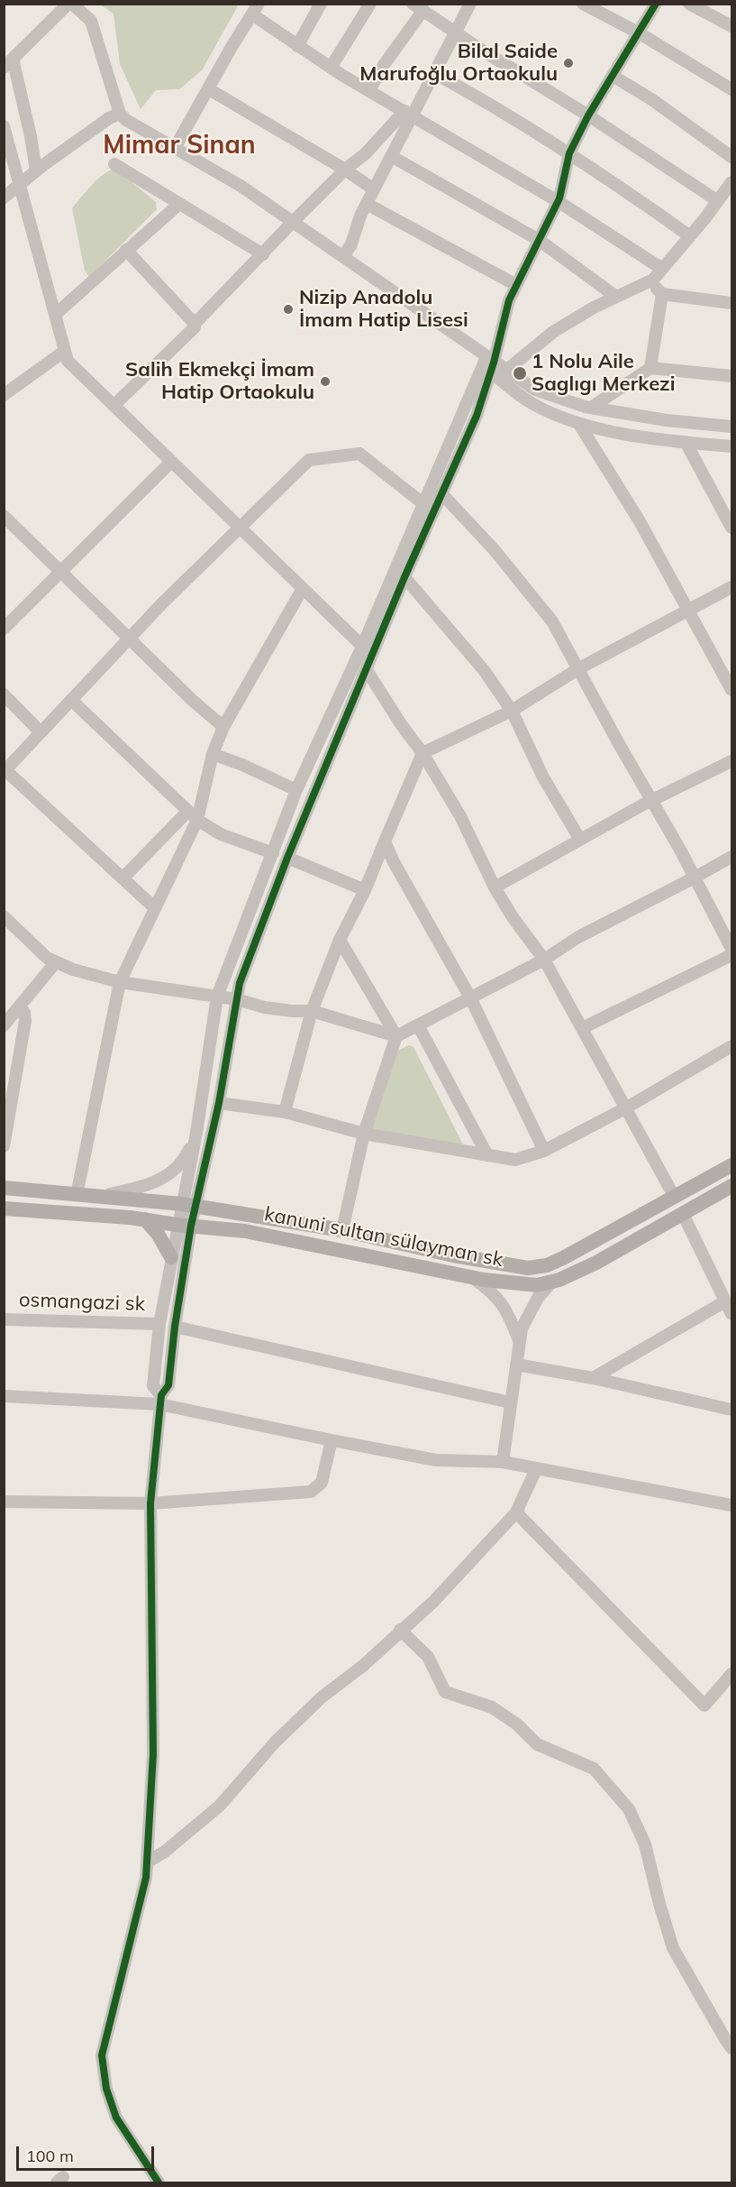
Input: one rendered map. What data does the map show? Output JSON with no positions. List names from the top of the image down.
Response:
{
  "streets": {
    "main road": ["kanuni sultan sülayman sk"],
    "street": ["osmangazi sk"]
  },
  "districts": ["Mimar Sinan"],
  "places": [
    "Bilal Saide Marufoğlu Ortaokulu",
    "Nizip Anadolu İmam Hatip Lisesi",
    "1 Nolu Aile Saglıgı Merkezi",
    "Salih Ekmekçi İmam Hatip Ortaokulu"
  ],
  "scale_bar": "100 m"
}
